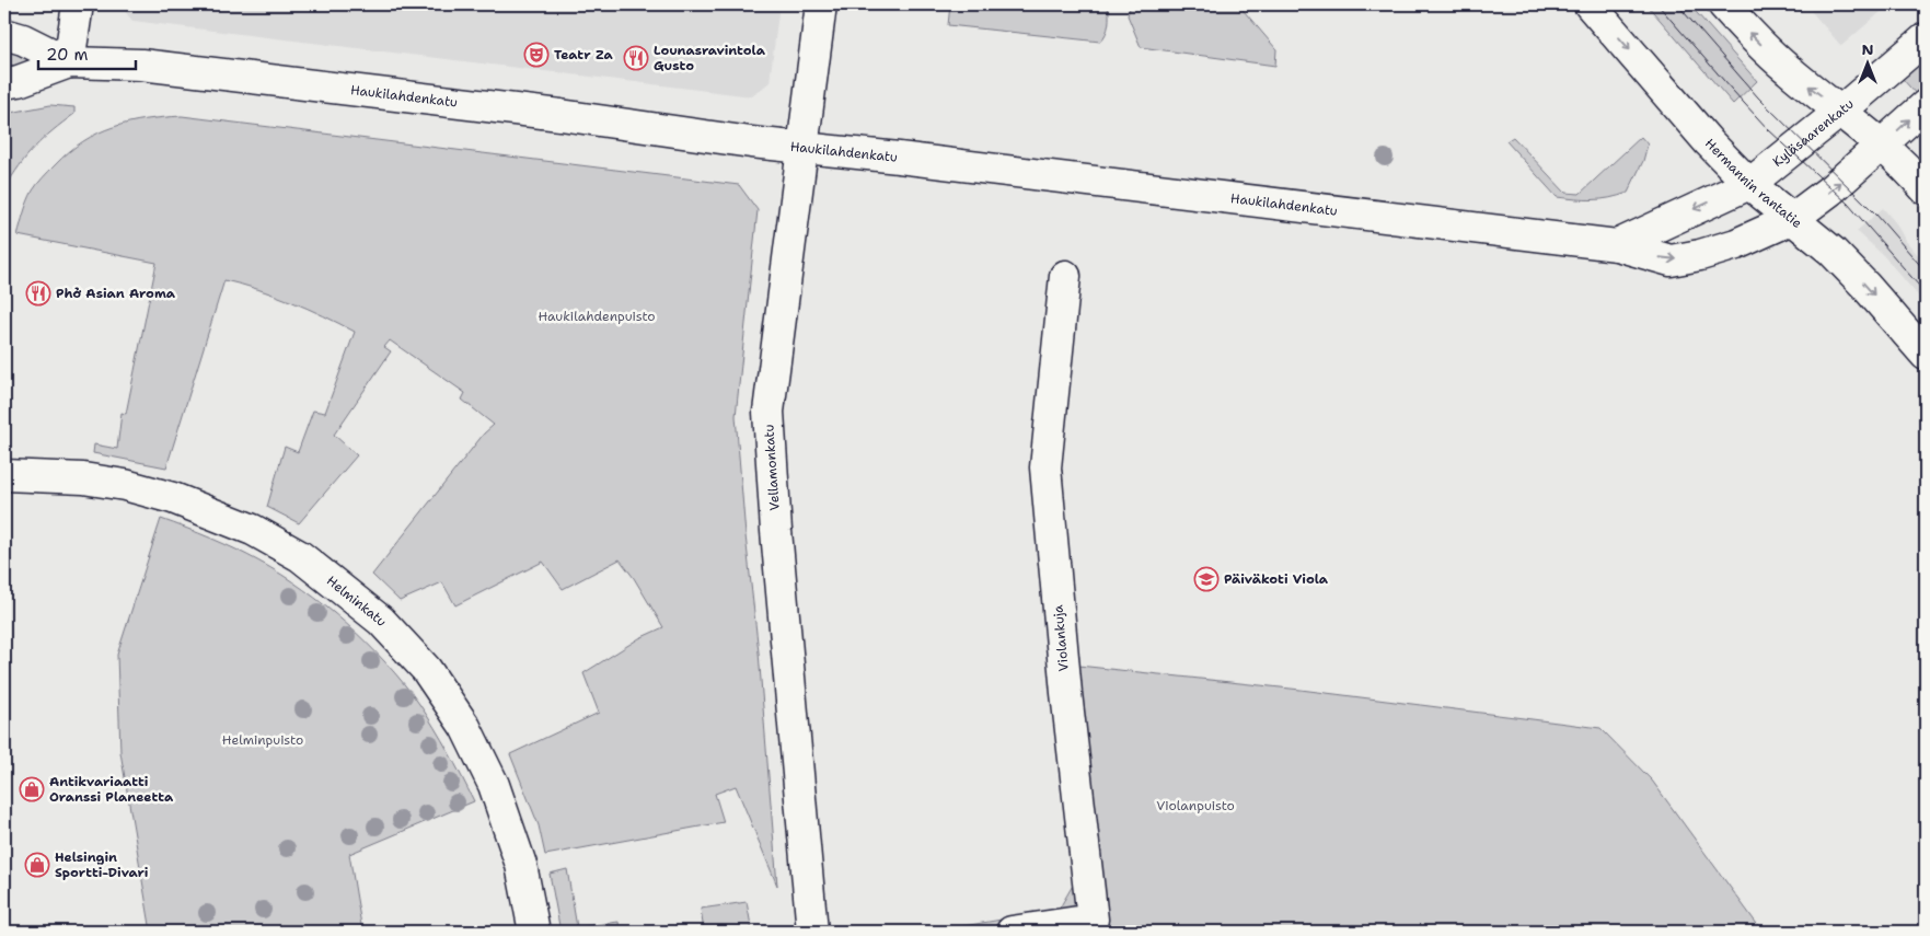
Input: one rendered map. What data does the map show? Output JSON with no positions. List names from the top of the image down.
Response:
{
  "streets": {
    "street": [
      "Haukilahdenkatu",
      "Kyläsaarenkatu",
      "Hermannin rantatie",
      "Vellamonkatu",
      "Helminkatu",
      "Violankuja"
    ]
  },
  "crossings": [
    ["Haukilahdenkatu", "Hermannin rantatie"],
    ["Haukilahdenkatu", "Vellamonkatu"],
    ["Kyläsaarenkatu", "Hermannin rantatie"]
  ],
  "parks": ["Haukilahdenpuisto", "Helminpuisto", "Violanpuisto"],
  "places": {
    "theatre": ["Teatr Za"],
    "restaurant": ["Lounasravintola Gusto", "Phở Asian Aroma"],
    "school or university": ["Päiväkoti Viola"],
    "shop": ["Antikvariaatti Oranssi Planeetta", "Helsingin Sportti-Divari"]
  },
  "scale_bar": "20 m",
  "north": "top"
}
